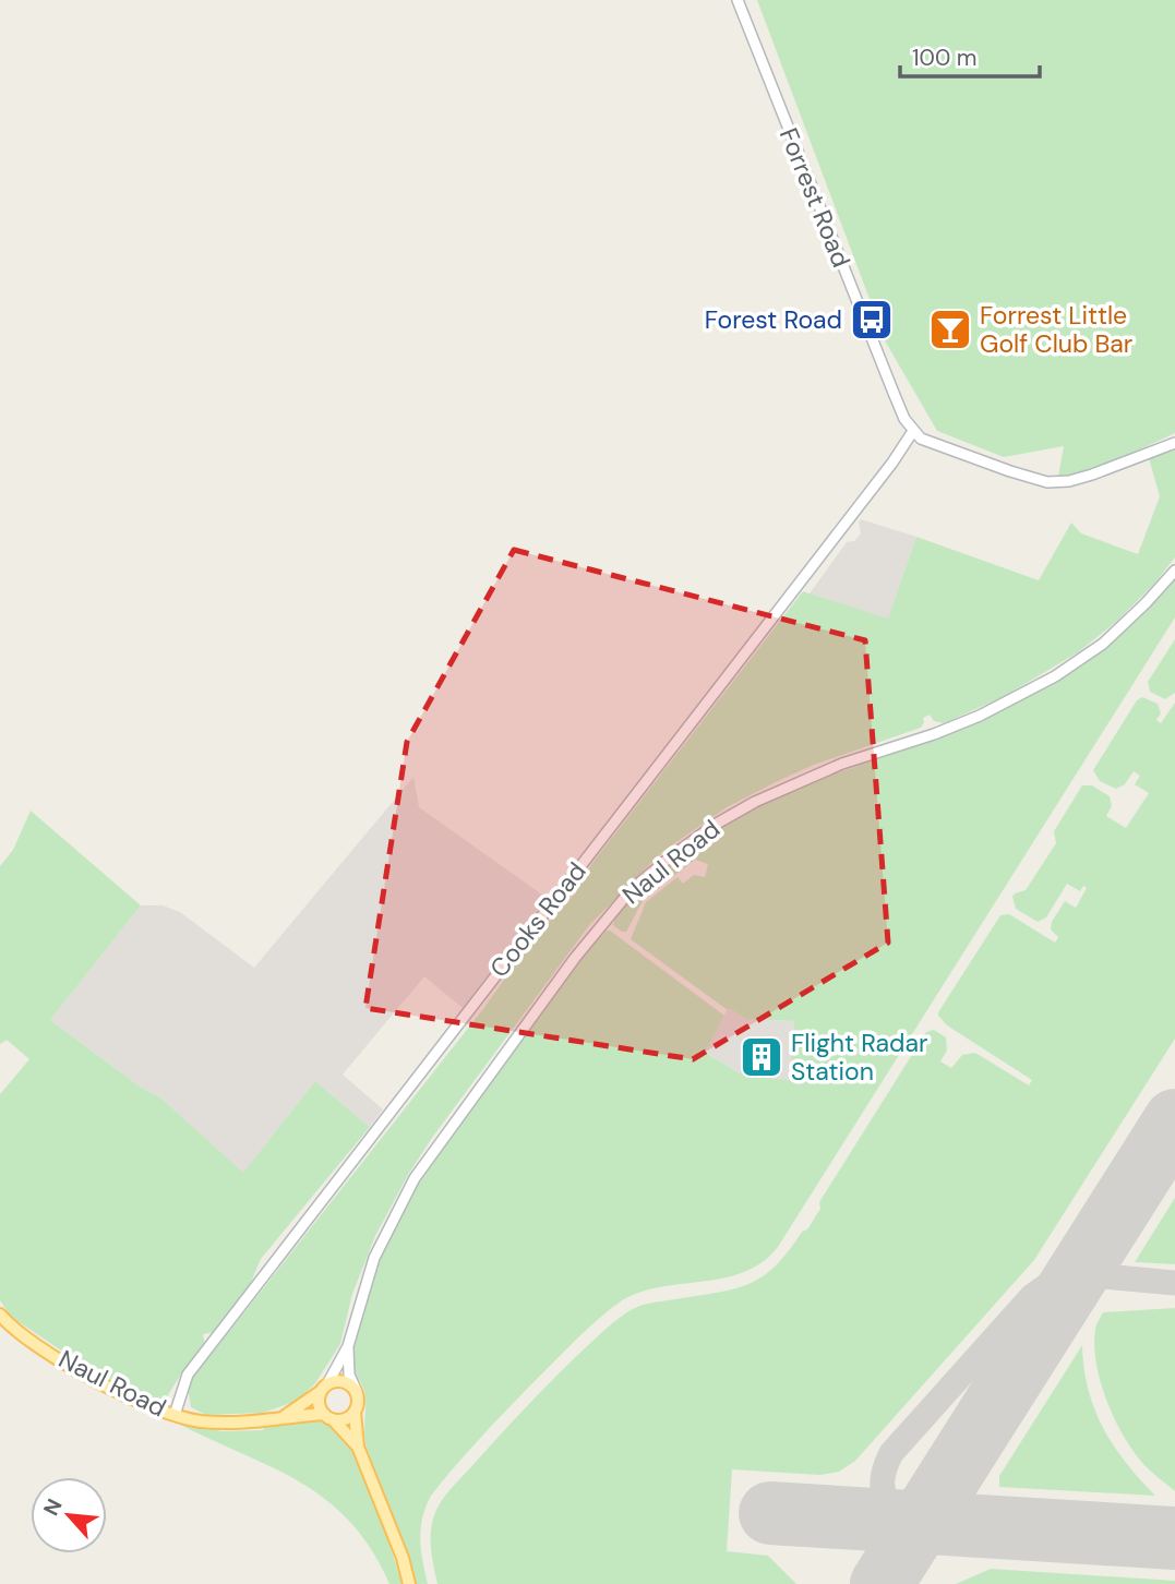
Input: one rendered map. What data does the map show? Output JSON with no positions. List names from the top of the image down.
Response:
{
  "streets": {
    "main road": ["Naul Road"],
    "street": ["Forrest Road", "Cooks Road"]
  },
  "crossings": [
    ["Forrest Road", "Cooks Road"],
    ["Naul Road", "Cooks Road"]
  ],
  "places": {
    "bus stop": ["Forest Road"],
    "bar": ["Forrest Little Golf Club Bar"],
    "building": ["Flight Radar Station"]
  },
  "scale_bar": "100 m",
  "north": "top left"
}
